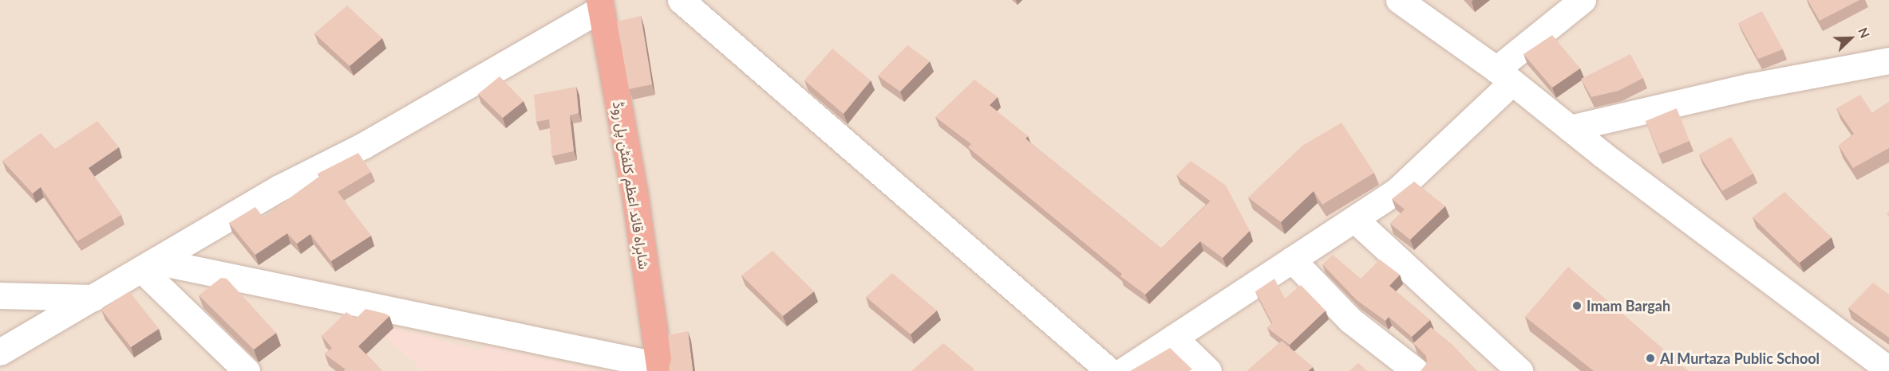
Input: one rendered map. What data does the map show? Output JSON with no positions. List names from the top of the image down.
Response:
{
  "streets": {
    "highway": ["شاہراہ قائد اعظم کلفٹن پل روڈ"]
  },
  "places": ["Imam Bargah", "Al Murtaza Public School"],
  "north": "top right"
}
